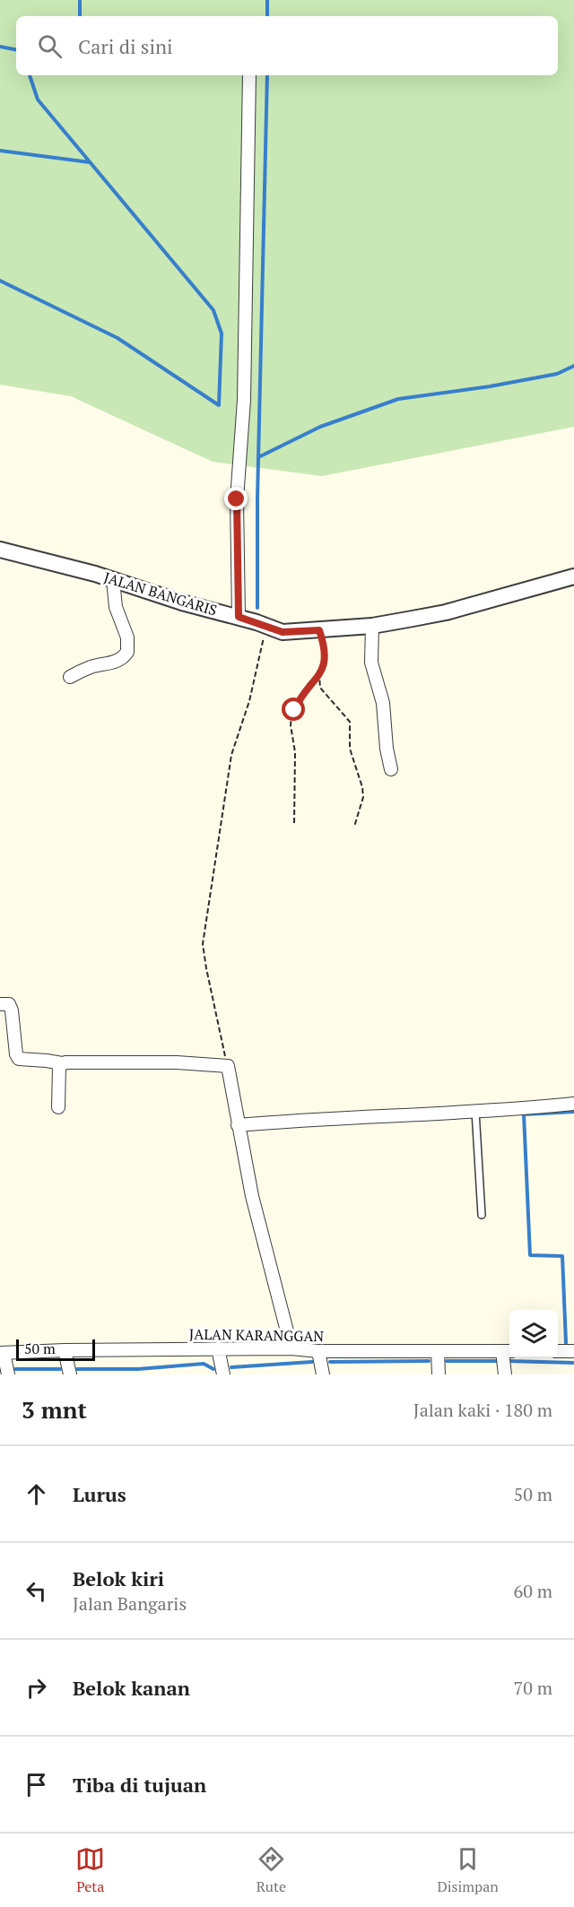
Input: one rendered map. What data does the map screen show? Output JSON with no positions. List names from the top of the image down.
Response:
{
  "streets": {
    "street": ["JALAN BANGARIS", "JALAN KARANGGAN"]
  },
  "scale_bar": "50 m",
  "page": {
    "search": "Cari di sini",
    "scale": "50 m",
    "heading": ["3 mnt", "Jalan kaki · 180 m"],
    "list": [
      ["Lurus", "50 m"],
      ["Belok kiri", "Jalan Bangaris", "60 m"],
      ["Belok kanan", "70 m"],
      "Tiba di tujuan"
    ],
    "nav": ["Peta", "Rute", "Disimpan"]
  }
}
